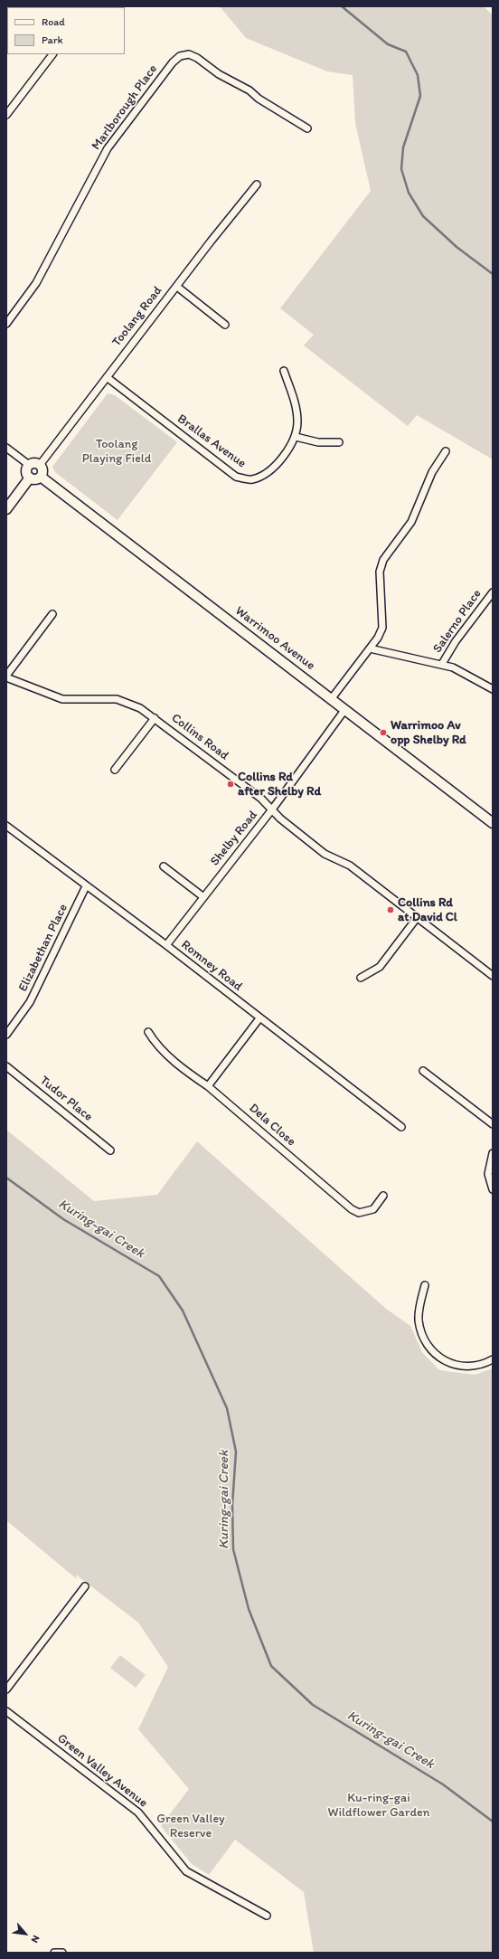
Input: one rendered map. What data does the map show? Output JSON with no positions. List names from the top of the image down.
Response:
{
  "streets": {
    "street": [
      "Marlborough Place",
      "Toolang Road",
      "Brallas Avenue",
      "Salerno Place",
      "Warrimoo Avenue",
      "Collins Road",
      "Shelby Road",
      "Elizabethan Place",
      "Romney Road",
      "Tudor Place",
      "Dela Close",
      "Green Valley Avenue"
    ]
  },
  "crossings": [
    ["Toolang Road", "Brallas Avenue"],
    ["Toolang Road", "Warrimoo Avenue"],
    ["Warrimoo Avenue", "Shelby Road"],
    ["Collins Road", "Shelby Road"],
    ["Shelby Road", "Romney Road"],
    ["Elizabethan Place", "Romney Road"]
  ],
  "water": ["Kuring-gai Creek"],
  "parks": ["Toolang Playing Field", "Ku-ring-gai Wildflower Garden", "Green Valley Reserve"],
  "places": ["Warrimoo Av opp Shelby Rd", "Collins Rd after Shelby Rd", "Collins Rd at David Cl"],
  "legend": ["Road", "Park"],
  "north": "bottom right"
}
